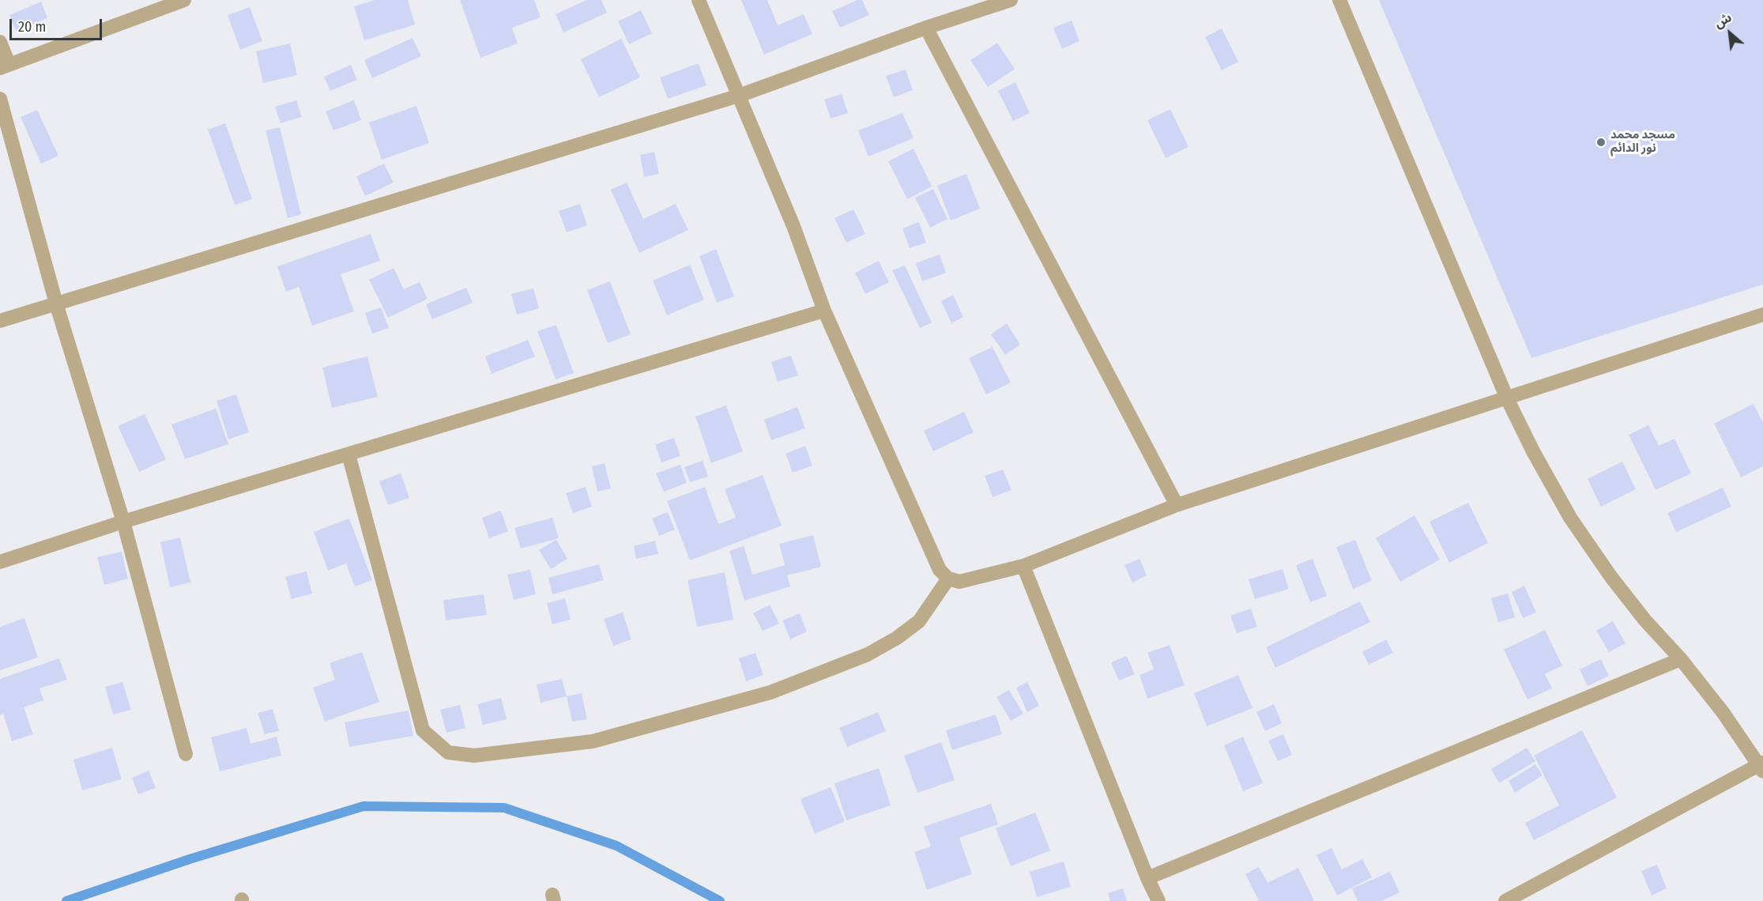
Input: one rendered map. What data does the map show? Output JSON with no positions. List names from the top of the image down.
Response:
{
  "places": ["مسجد محمد نور الدائم"],
  "scale_bar": "20 m",
  "north": "top left"
}
